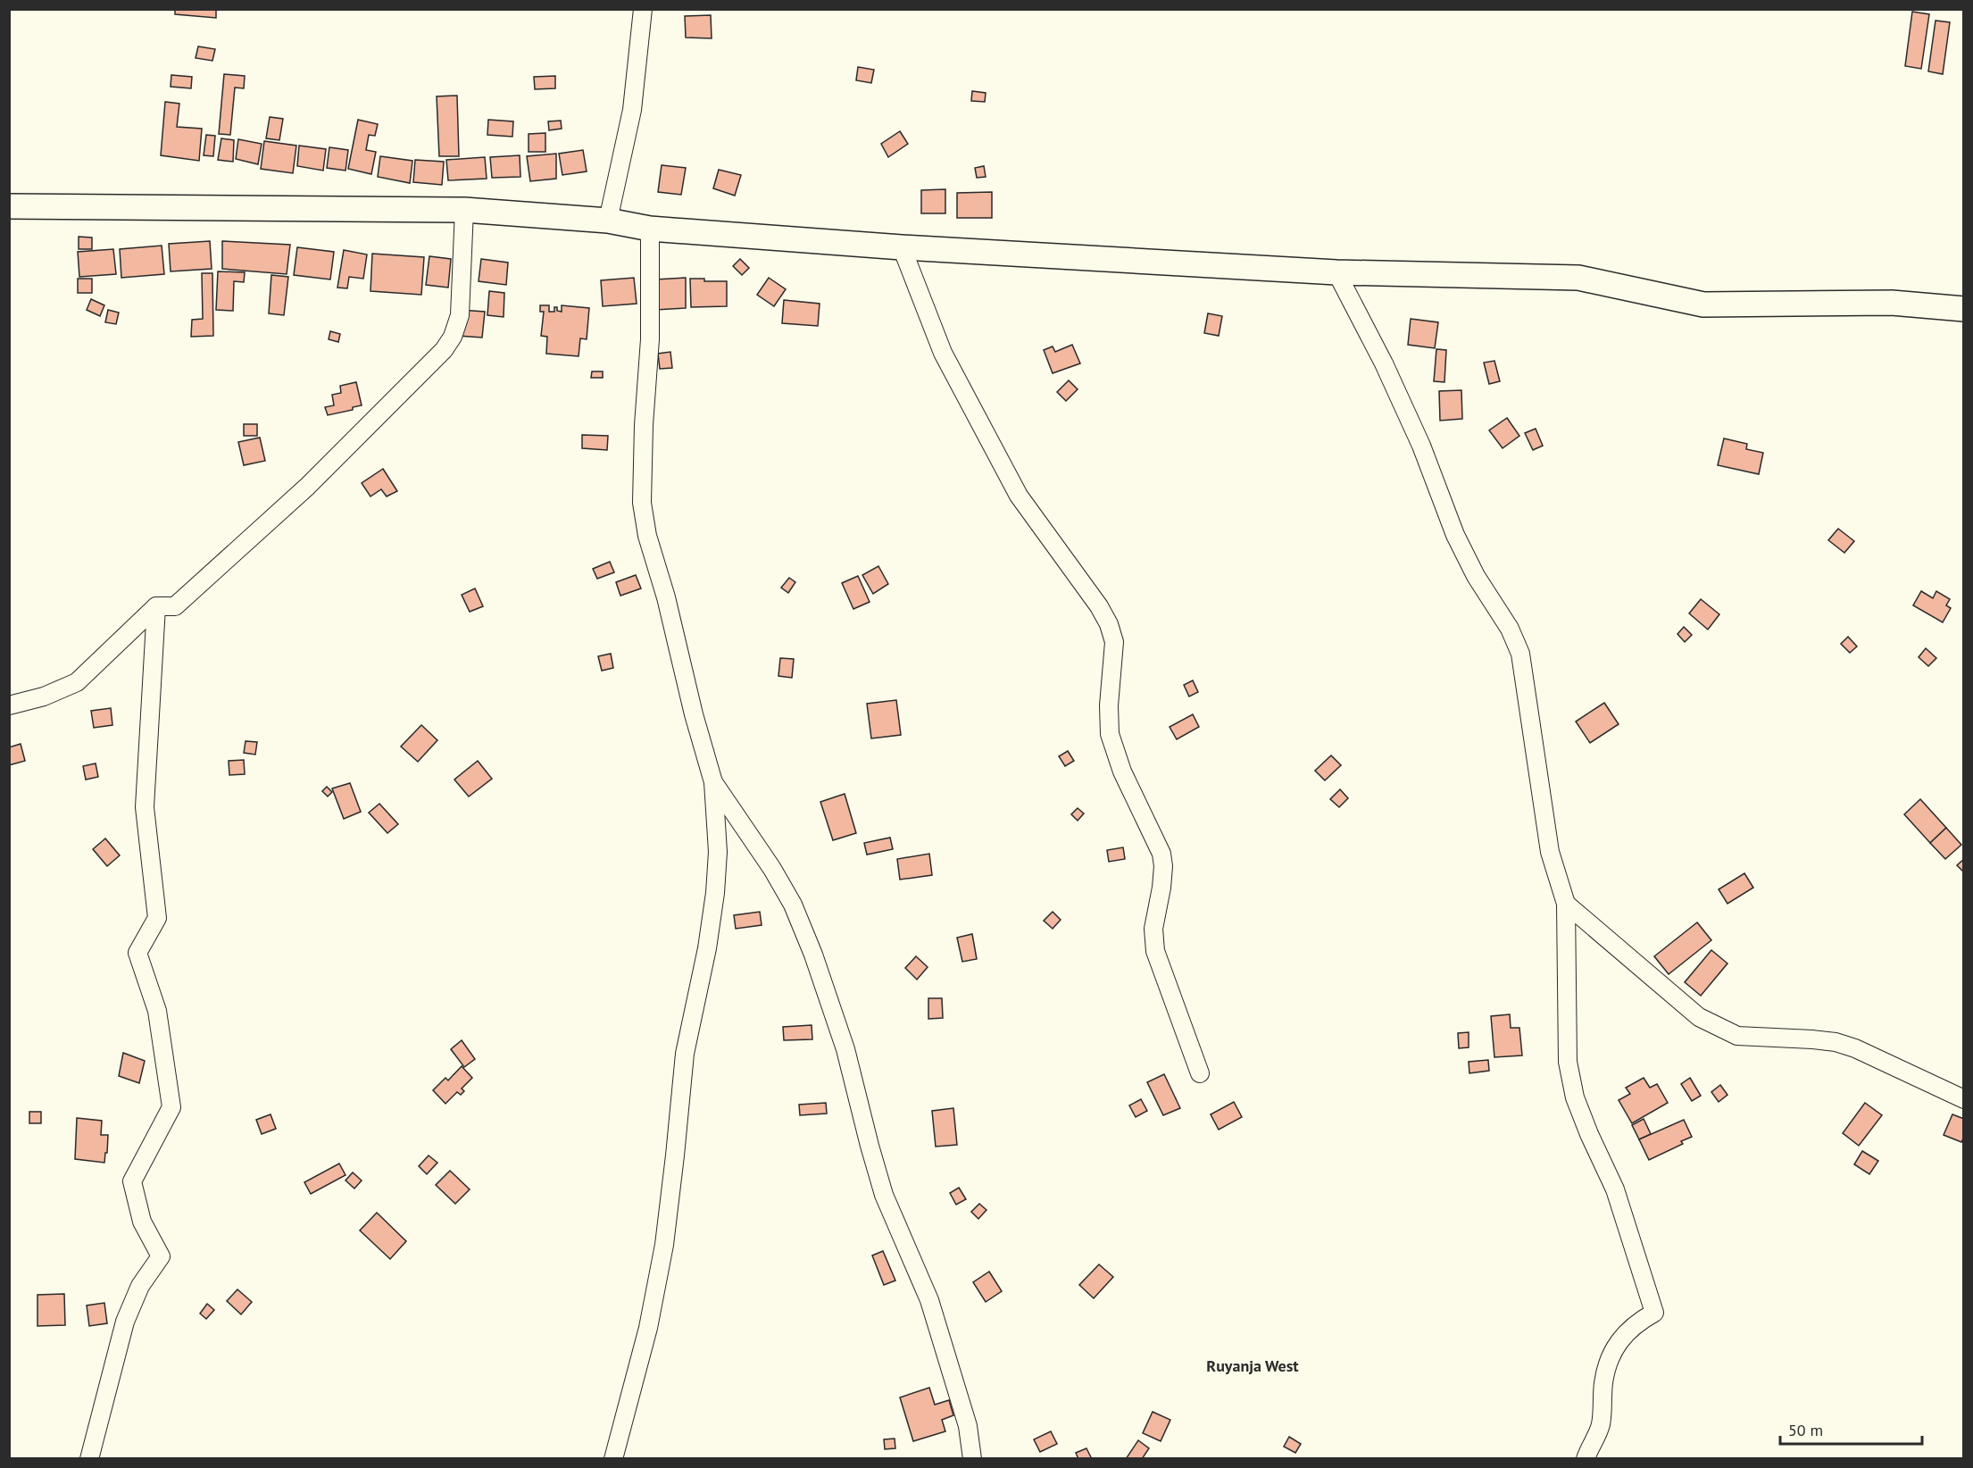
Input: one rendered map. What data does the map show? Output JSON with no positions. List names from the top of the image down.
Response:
{
  "districts": ["Ruyanja West"],
  "scale_bar": "50 m"
}
